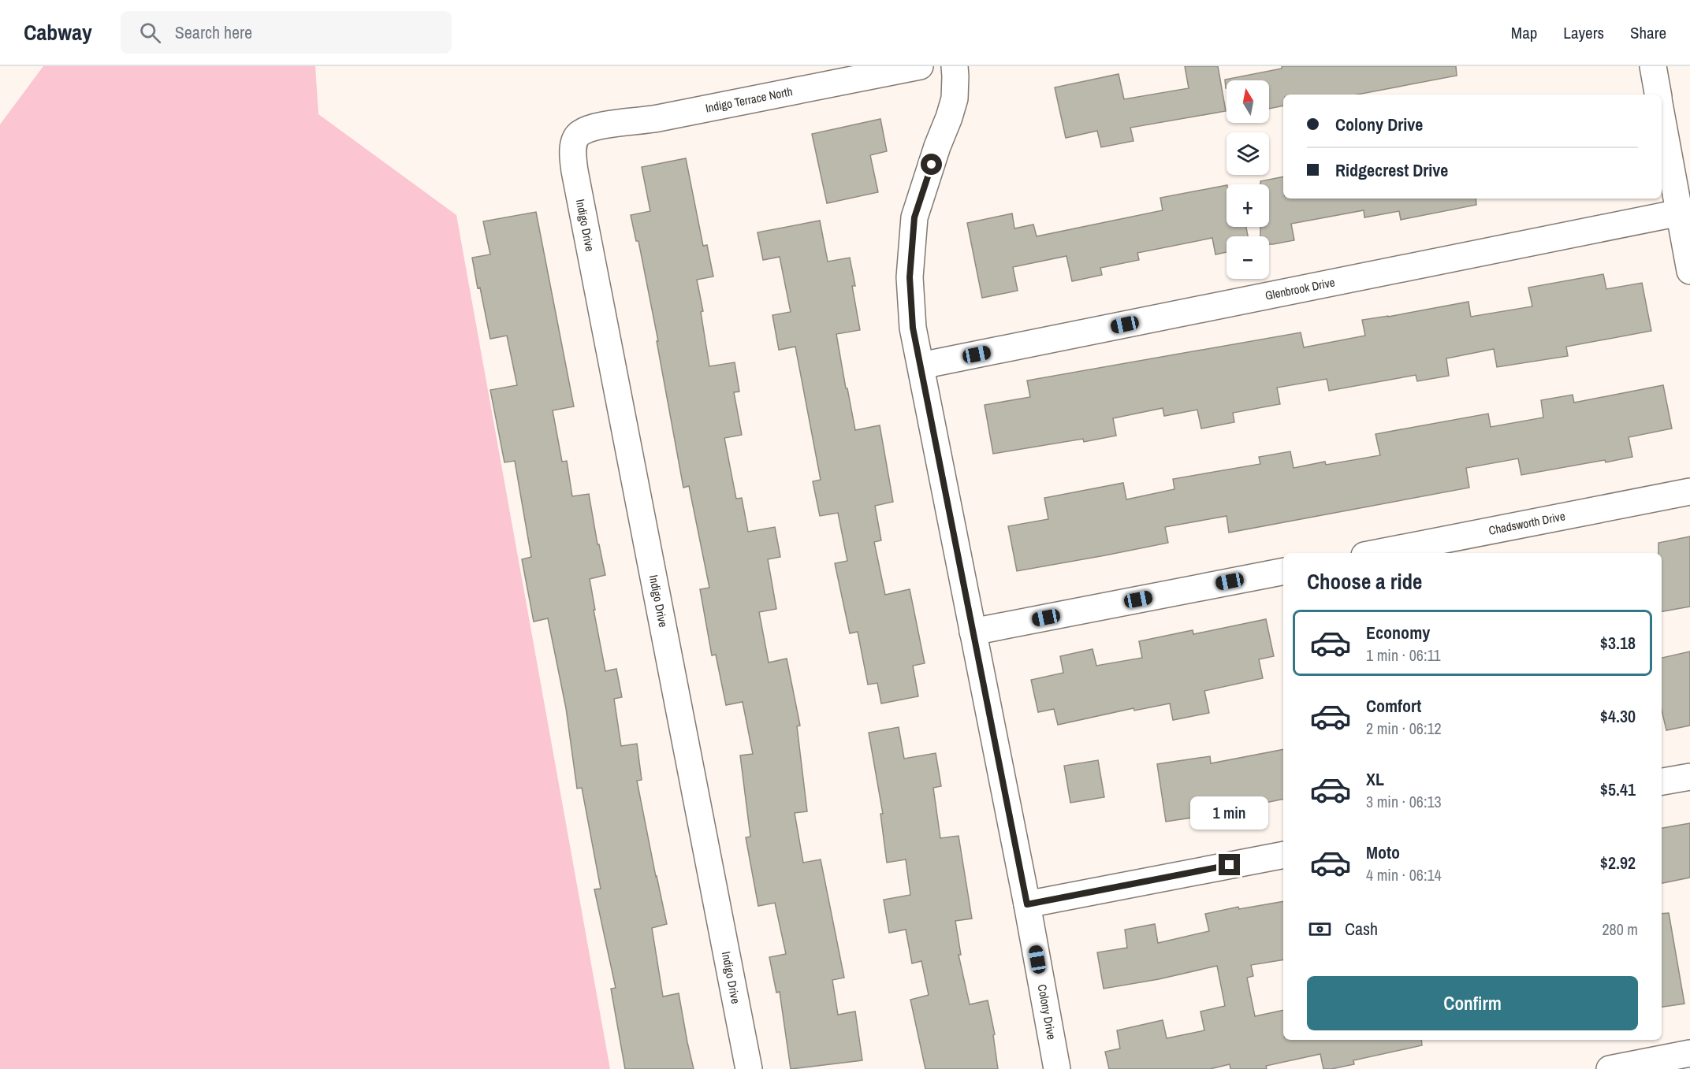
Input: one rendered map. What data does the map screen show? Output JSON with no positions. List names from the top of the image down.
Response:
{
  "streets": {
    "street": [
      "Indigo Terrace North",
      "Indigo Drive",
      "Glenbrook Drive",
      "Chadsworth Drive",
      "Colony Drive"
    ]
  },
  "crossings": [
    ["Indigo Terrace North", "Indigo Drive"],
    ["Glenbrook Drive", "Colony Drive"]
  ],
  "north": "top",
  "page": {
    "header": "Cabway",
    "search": "Search here",
    "nav": ["Map", "Layers", "Share"],
    "map_buttons": ["+", "−"],
    "banner": ["Colony Drive", "Ridgecrest Drive"],
    "heading": "Choose a ride",
    "list": [
      {
        "name": "Economy",
        "note": "1 min · 06:11",
        "value": "$3.18"
      },
      {
        "name": "Comfort",
        "note": "2 min · 06:12",
        "value": "$4.30"
      },
      {
        "name": "XL",
        "note": "3 min · 06:13",
        "value": "$5.41"
      },
      {
        "name": "Moto",
        "note": "4 min · 06:14",
        "value": "$2.92"
      }
    ],
    "bubble": "1 min",
    "pay": ["Cash", "280 m"],
    "buttons": "Confirm"
  }
}
